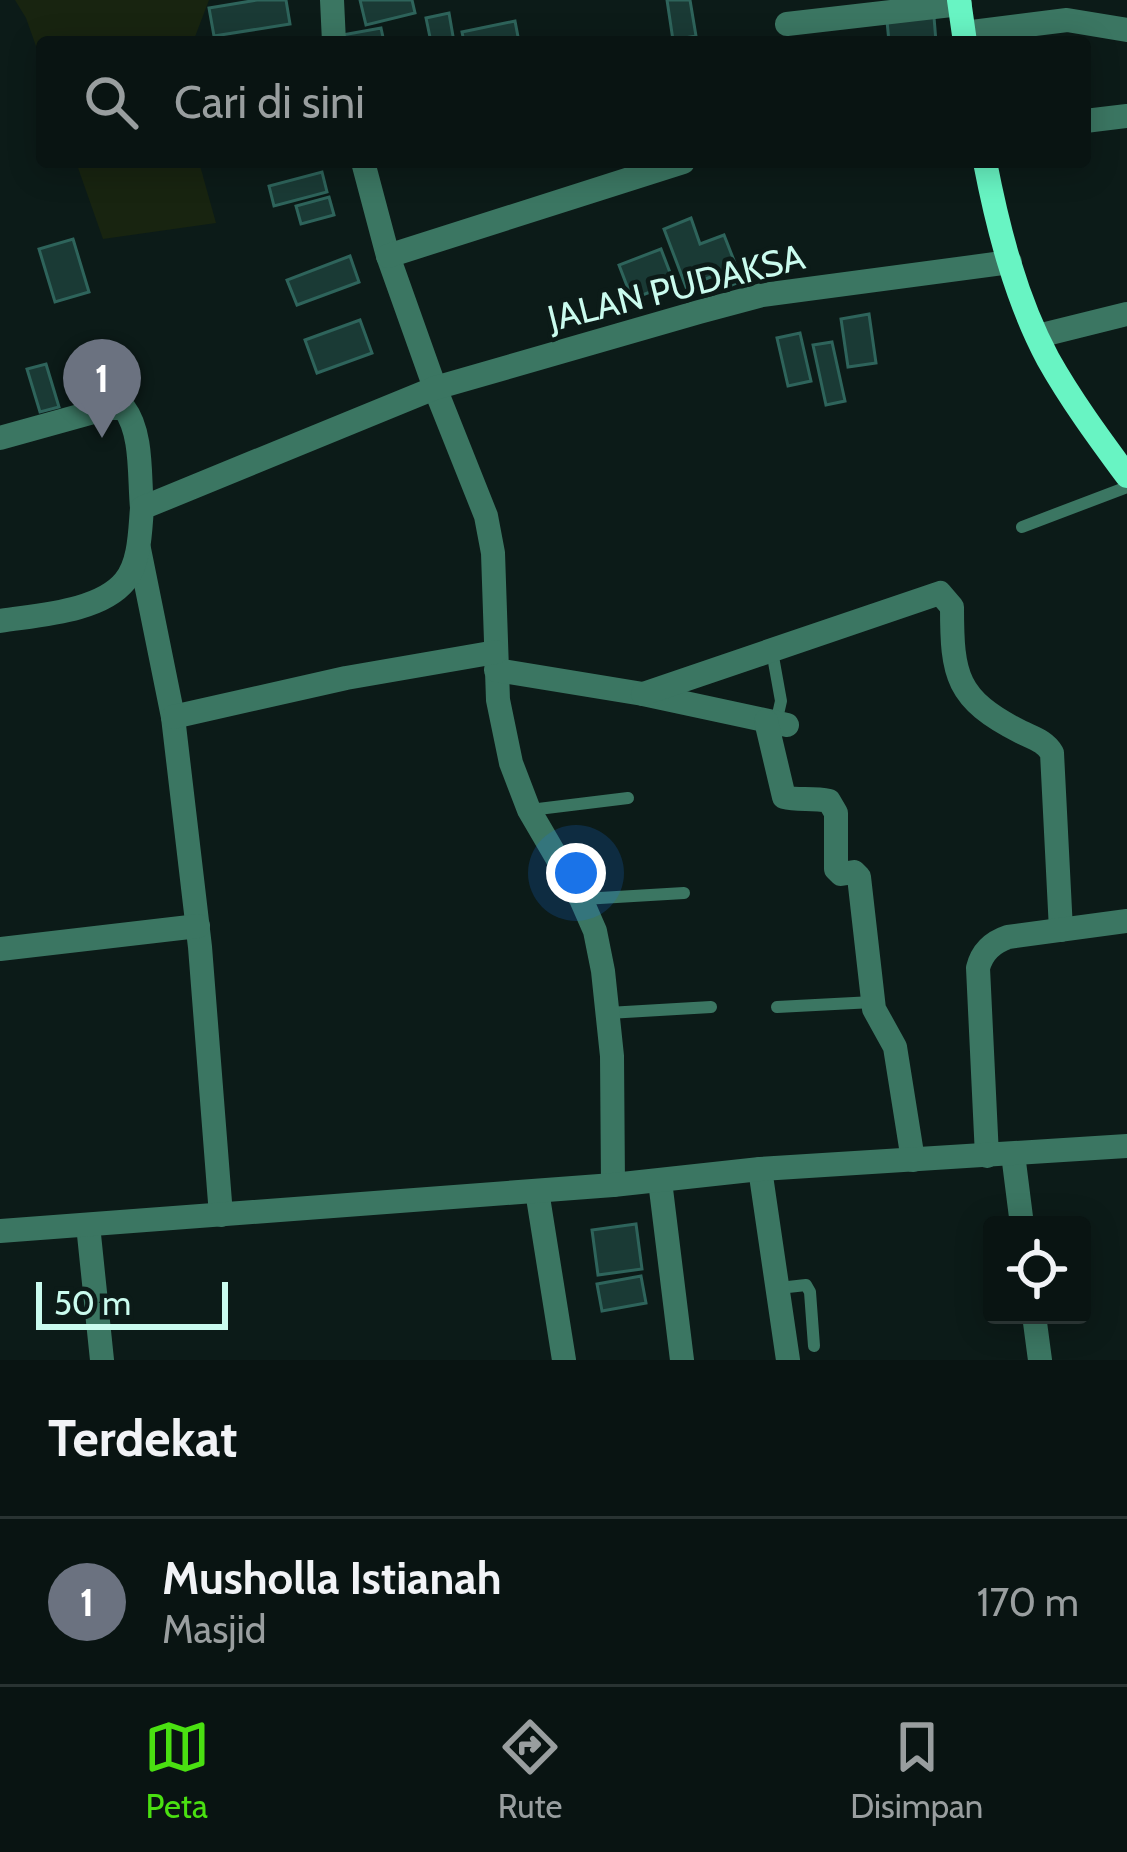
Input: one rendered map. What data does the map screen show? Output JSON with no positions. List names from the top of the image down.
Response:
{
  "streets": {
    "street": ["JALAN PUDAKSA"]
  },
  "scale_bar": "50 m",
  "page": {
    "search": "Cari di sini",
    "pins": "1",
    "scale": "50 m",
    "heading": "Terdekat",
    "list": [
      {
        "mark": "1",
        "name": "Musholla Istianah",
        "note": "Masjid",
        "value": "170 m"
      }
    ],
    "nav": ["Peta", "Rute", "Disimpan"]
  }
}
